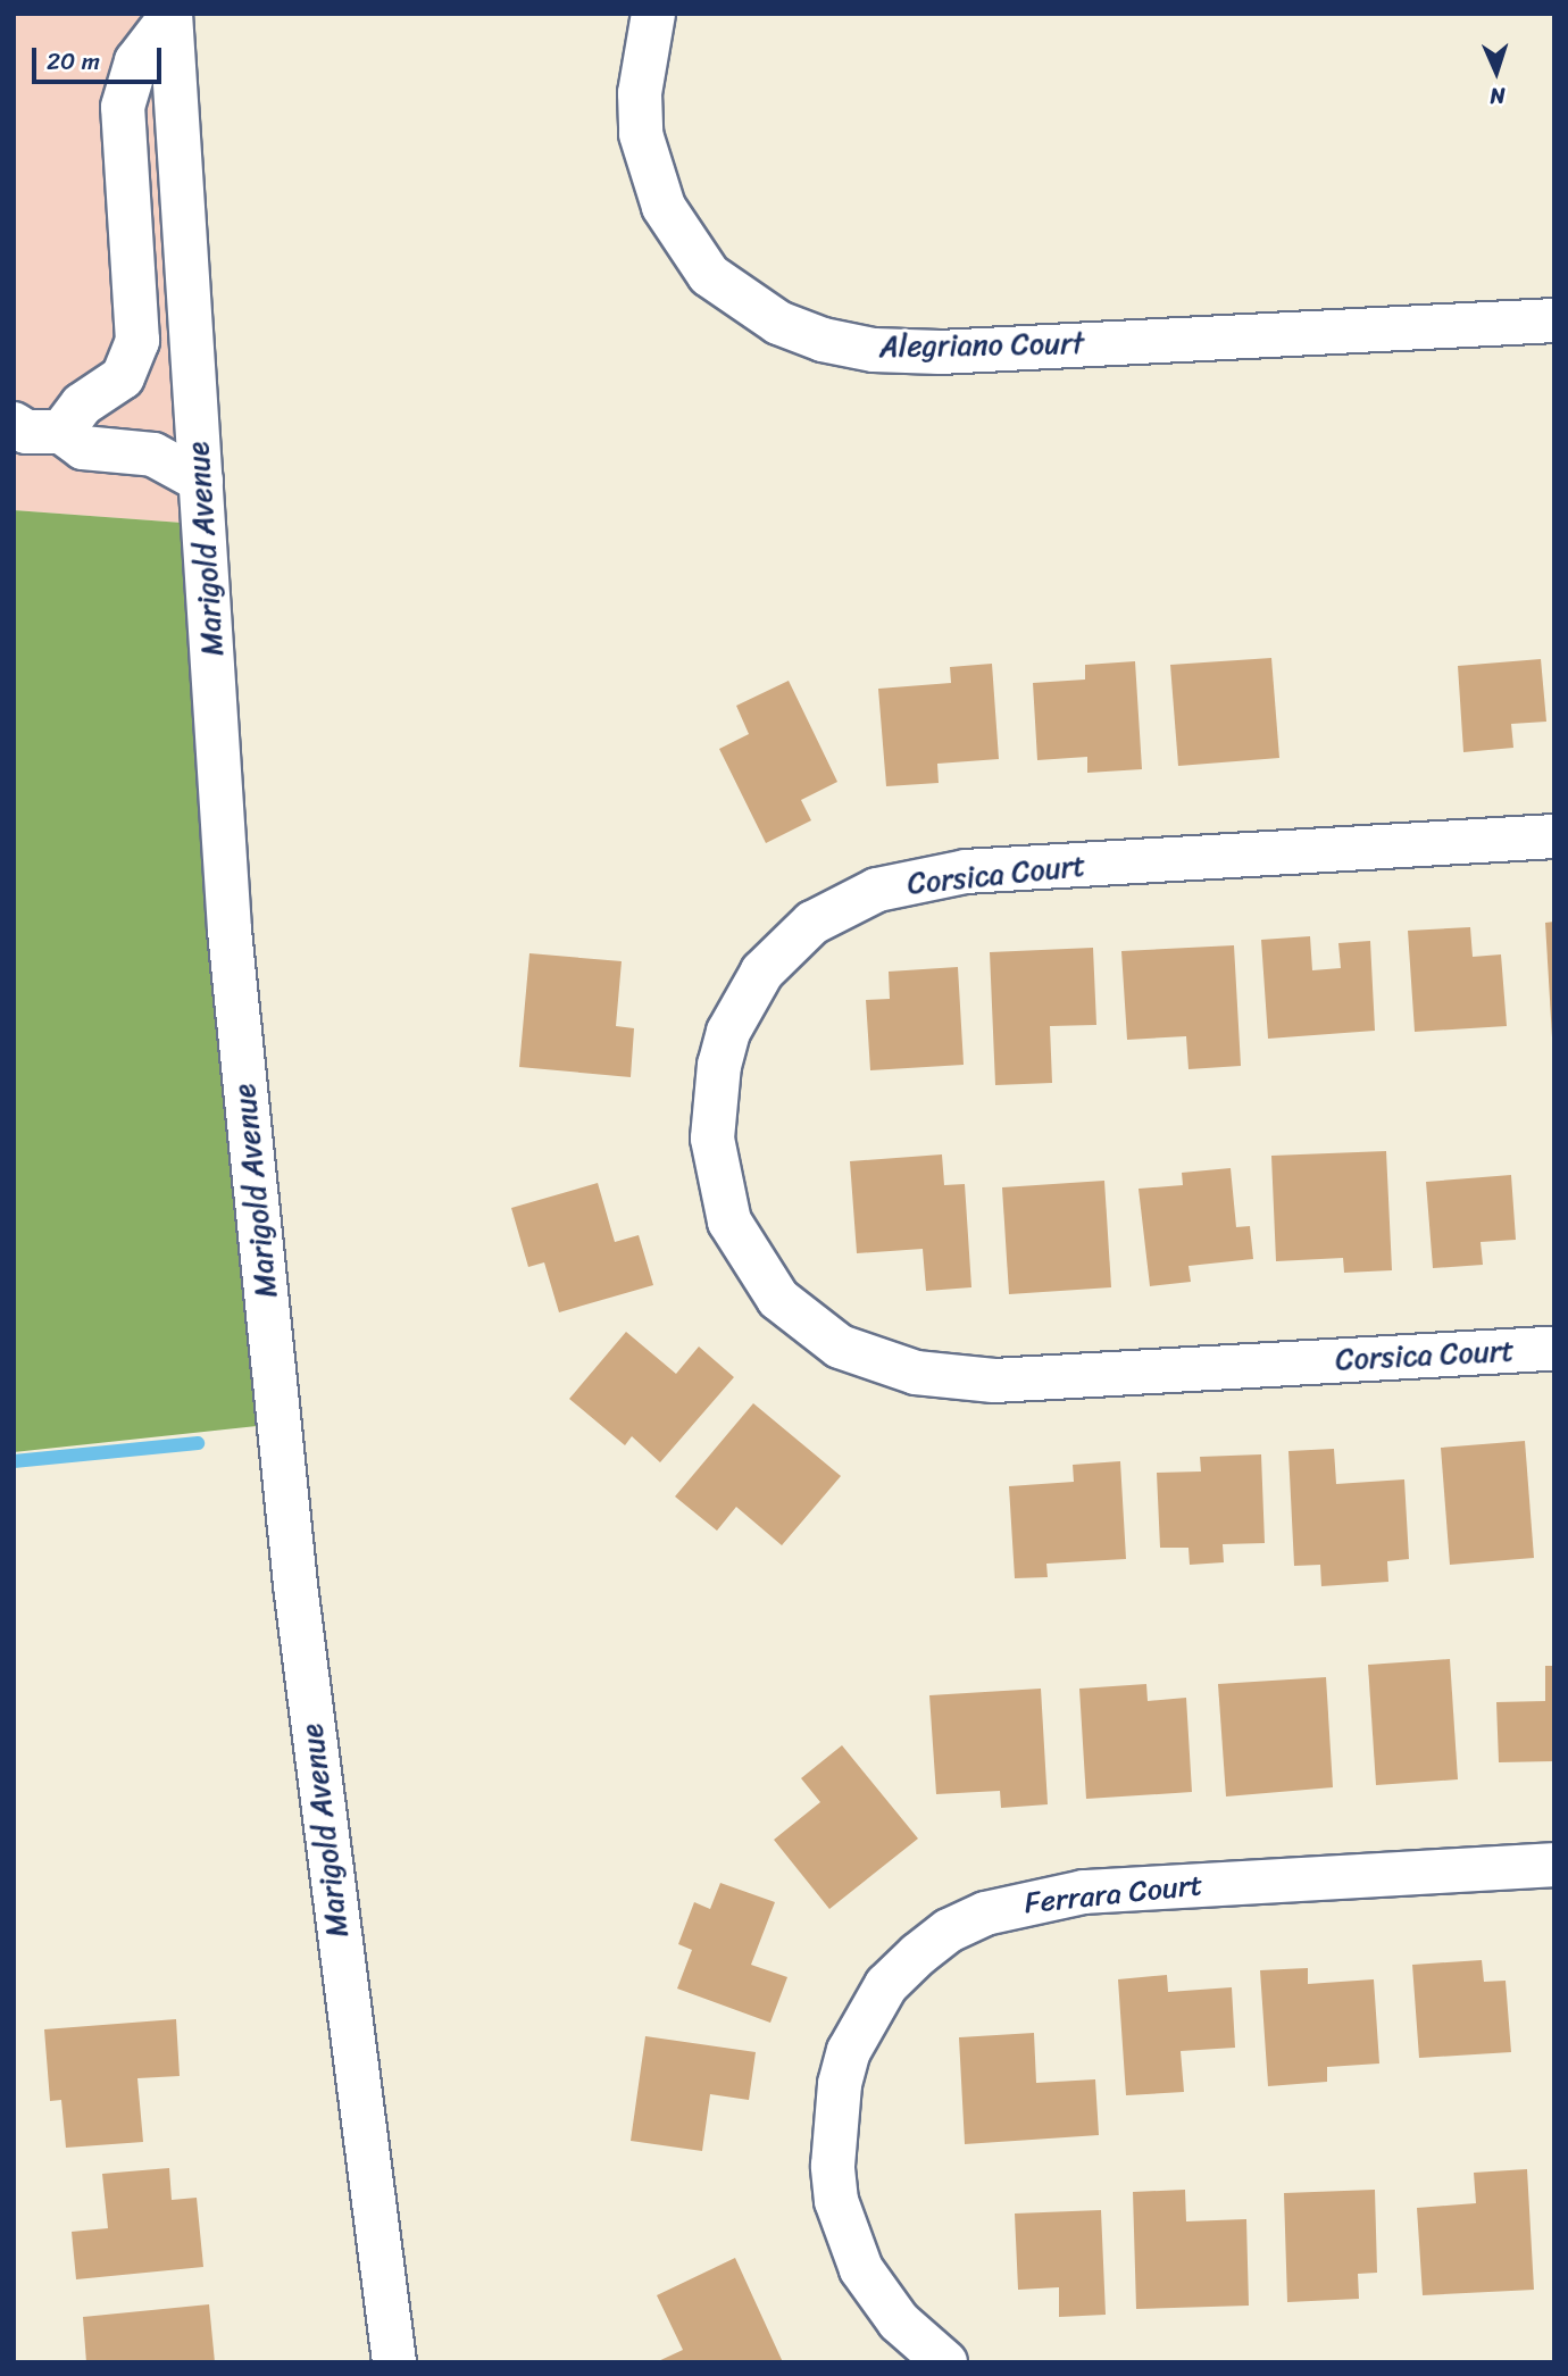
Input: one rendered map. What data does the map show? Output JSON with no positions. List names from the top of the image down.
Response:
{
  "streets": {
    "street": [
      "Alegriano Court",
      "Marigold Avenue",
      "Corsica Court",
      "Ferrara Court"
    ]
  },
  "scale_bar": "20 m",
  "north": "bottom"
}
